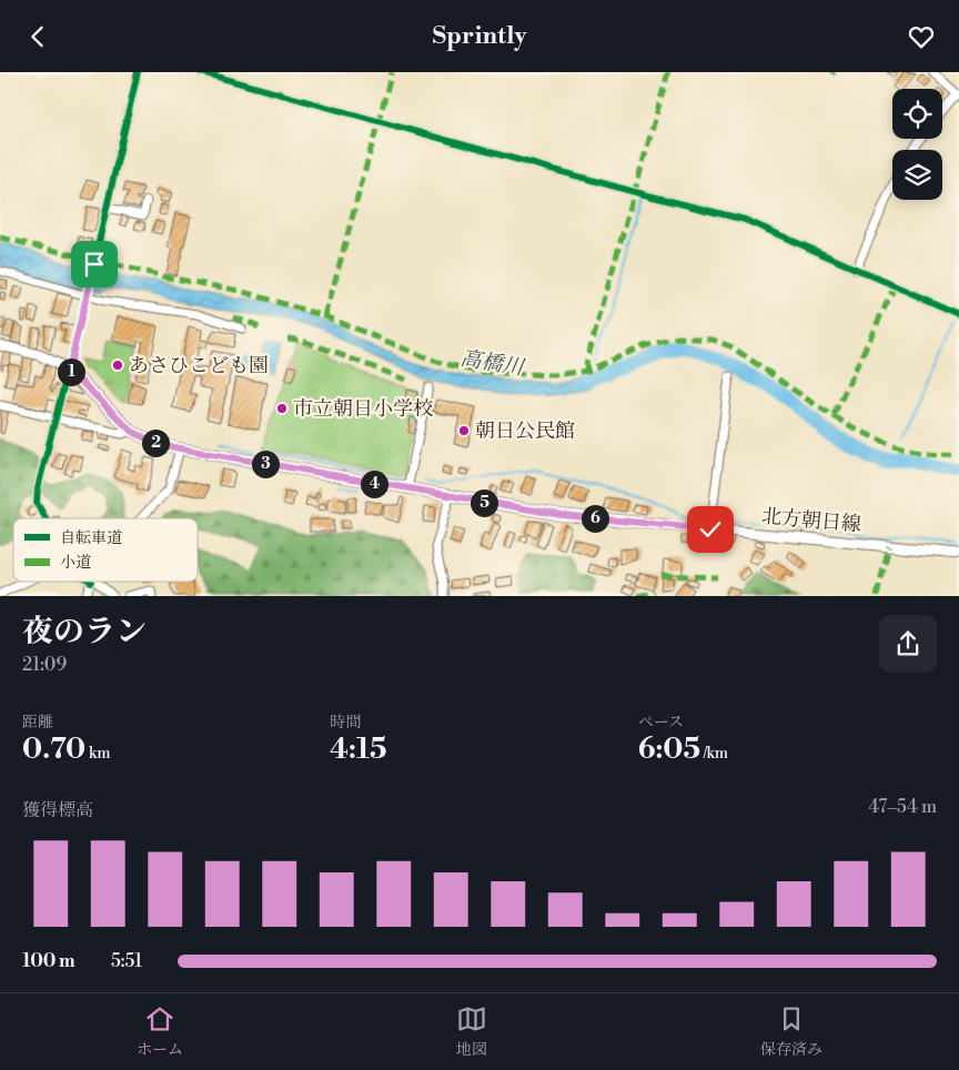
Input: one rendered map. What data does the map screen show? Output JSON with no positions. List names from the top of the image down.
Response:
{
  "streets": {
    "main road": ["北方朝日線"]
  },
  "water": ["高橋川"],
  "places": ["あさひこども園", "市立朝日小学校", "朝日公民館"],
  "legend": ["自転車道", "小道"],
  "page": {
    "header": "Sprintly",
    "pins": [
      "1",
      "2",
      "3",
      "4",
      "5",
      "6"
    ],
    "heading": ["夜のラン", "21:09"],
    "stats": [
      ["距離", "0.70 km"],
      ["時間", "4:15"],
      ["ペース", "6:05 /km"]
    ],
    "chart": ["獲得標高", "47–54 m"],
    "list": [
      {
        "name": "100 m",
        "note": "5:51"
      }
    ],
    "tabs": ["ホーム", "地図", "保存済み"]
  }
}
